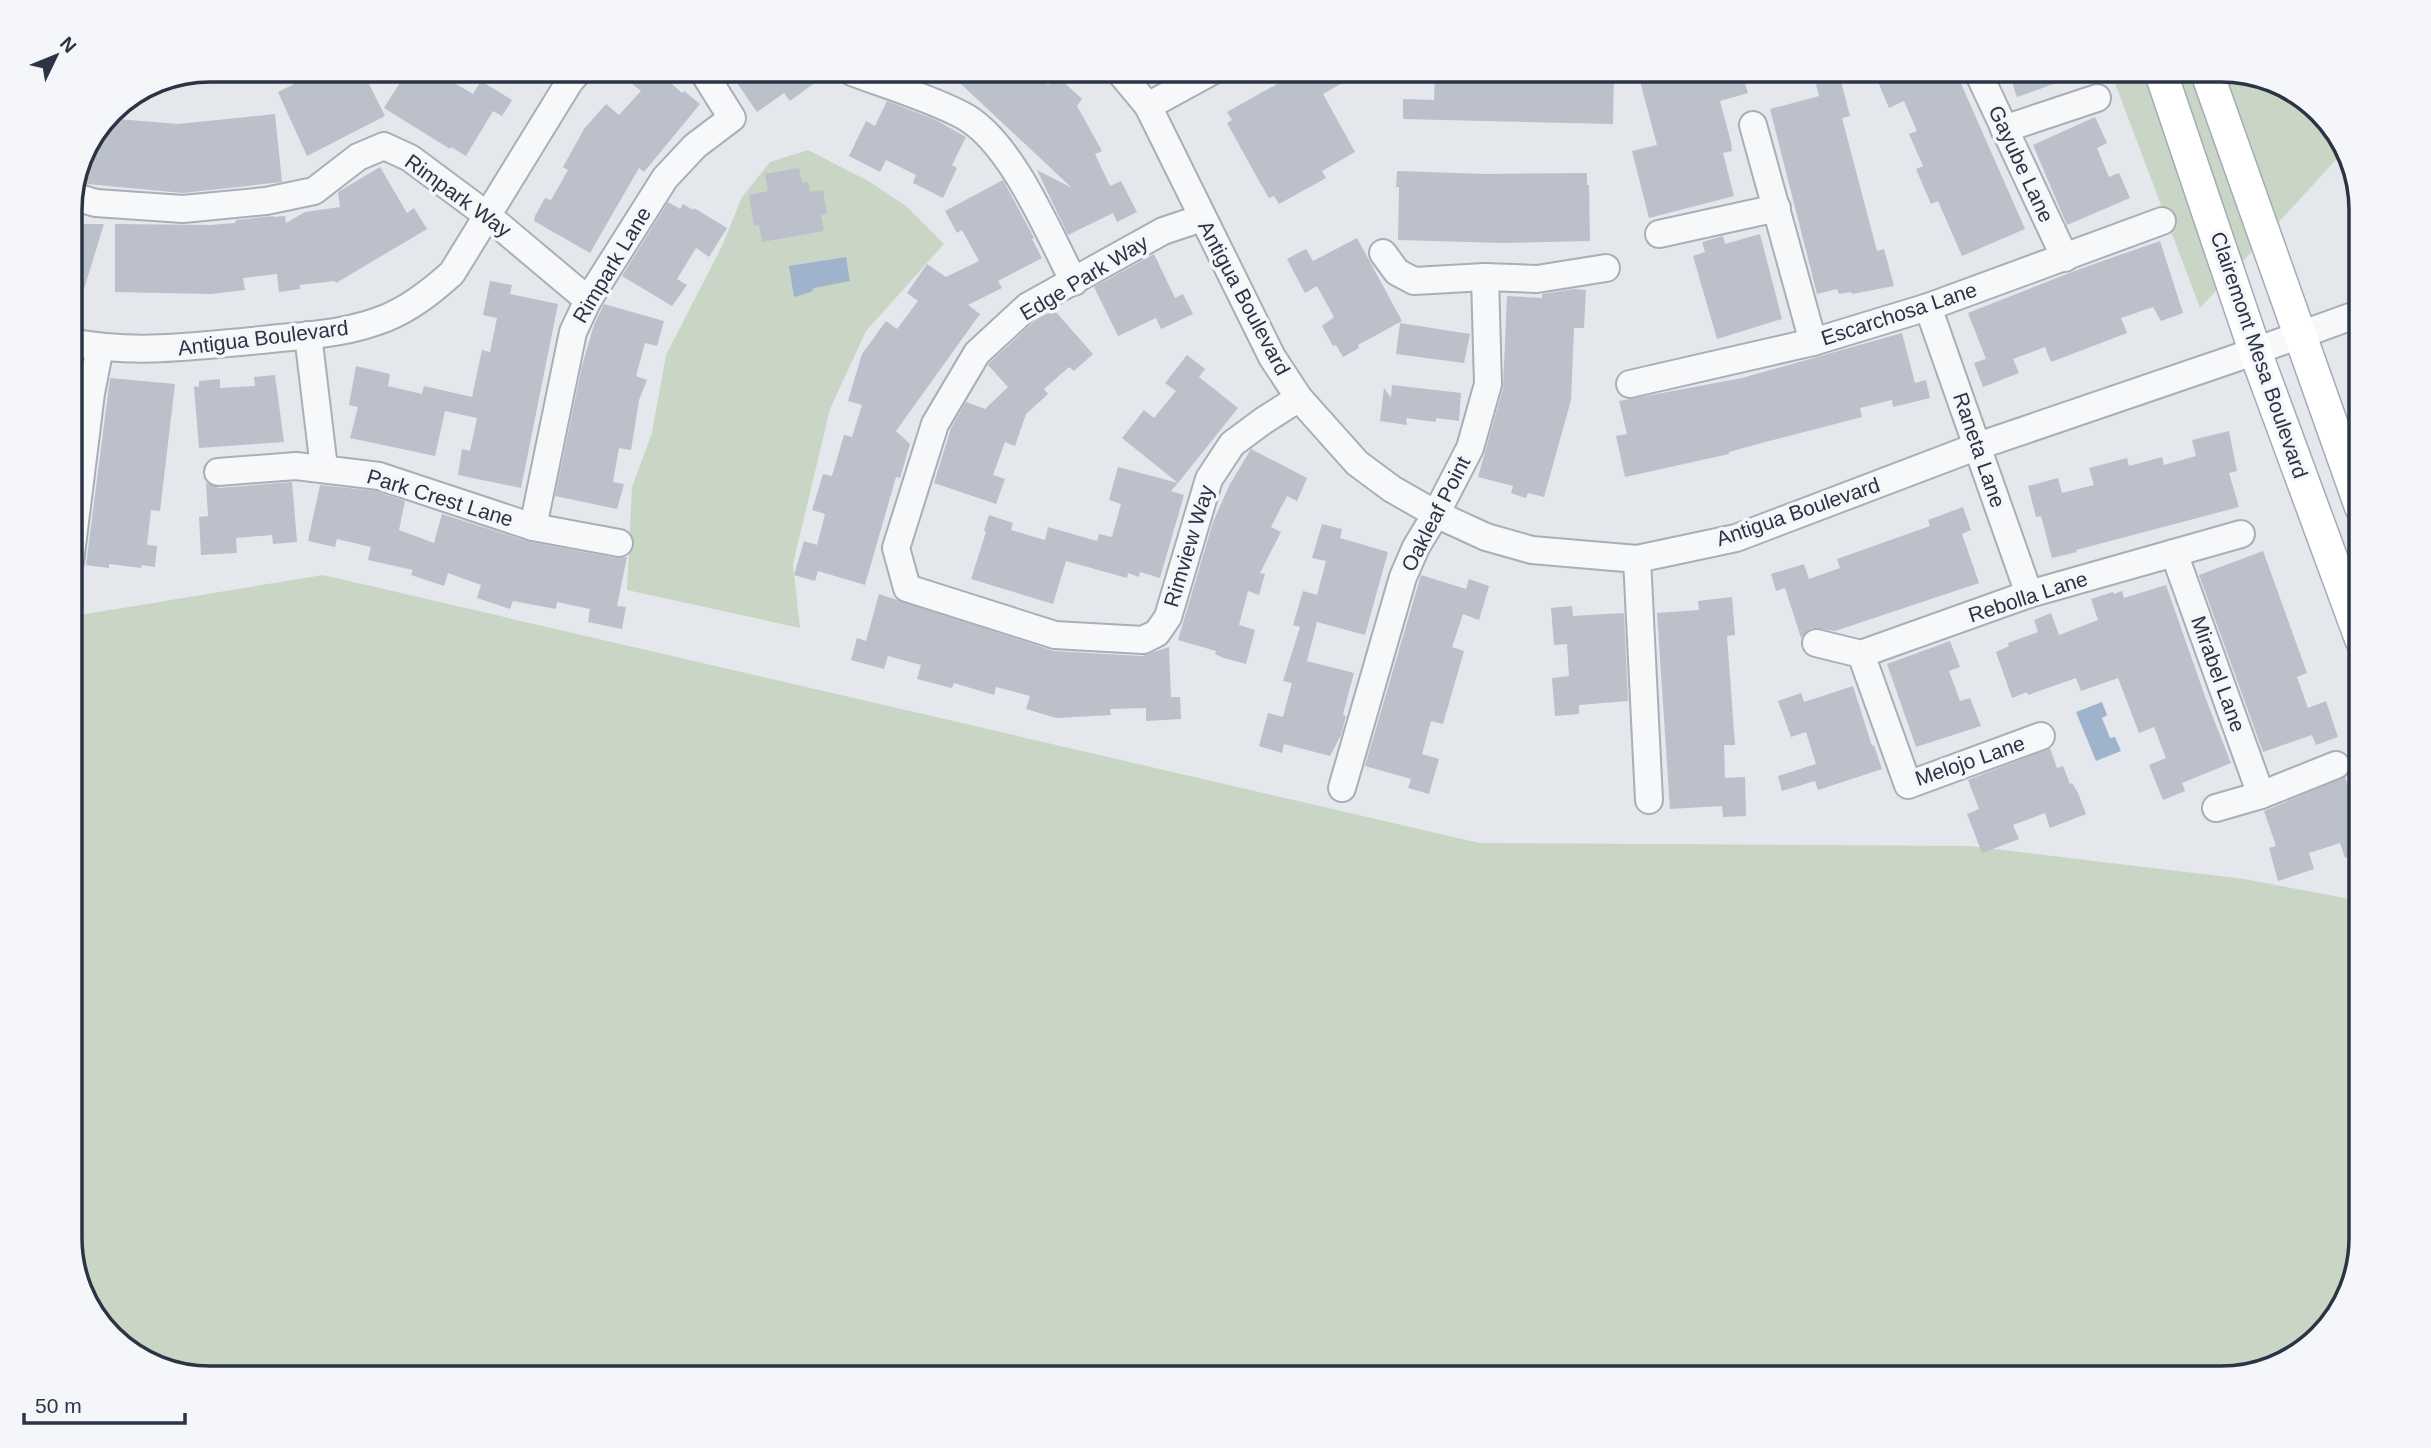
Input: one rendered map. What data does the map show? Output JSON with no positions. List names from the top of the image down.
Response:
{
  "streets": {
    "main road": ["Clairemont Mesa Boulevard"],
    "street": [
      "Gayube Lane",
      "Rimpark Way",
      "Rimpark Lane",
      "Edge Park Way",
      "Antigua Boulevard",
      "Escarchosa Lane",
      "Raneta Lane",
      "Park Crest Lane",
      "Oakleaf Point",
      "Rimview Way",
      "Rebolla Lane",
      "Mirabel Lane",
      "Melojo Lane"
    ]
  },
  "crossings": [
    ["Gayube Lane", "Escarchosa Lane"],
    ["Rimpark Way", "Rimpark Lane"],
    ["Rimpark Way", "Antigua Boulevard"],
    ["Rimpark Lane", "Park Crest Lane"],
    ["Edge Park Way", "Antigua Boulevard"],
    ["Edge Park Way", "Rimview Way"],
    ["Antigua Boulevard", "Clairemont Mesa Boulevard"],
    ["Antigua Boulevard", "Raneta Lane"],
    ["Antigua Boulevard", "Oakleaf Point"],
    ["Antigua Boulevard", "Rimview Way"],
    ["Escarchosa Lane", "Raneta Lane"],
    ["Raneta Lane", "Rebolla Lane"],
    ["Rebolla Lane", "Mirabel Lane"],
    ["Rebolla Lane", "Melojo Lane"]
  ],
  "scale_bar": "50 m",
  "north": "top right"
}
